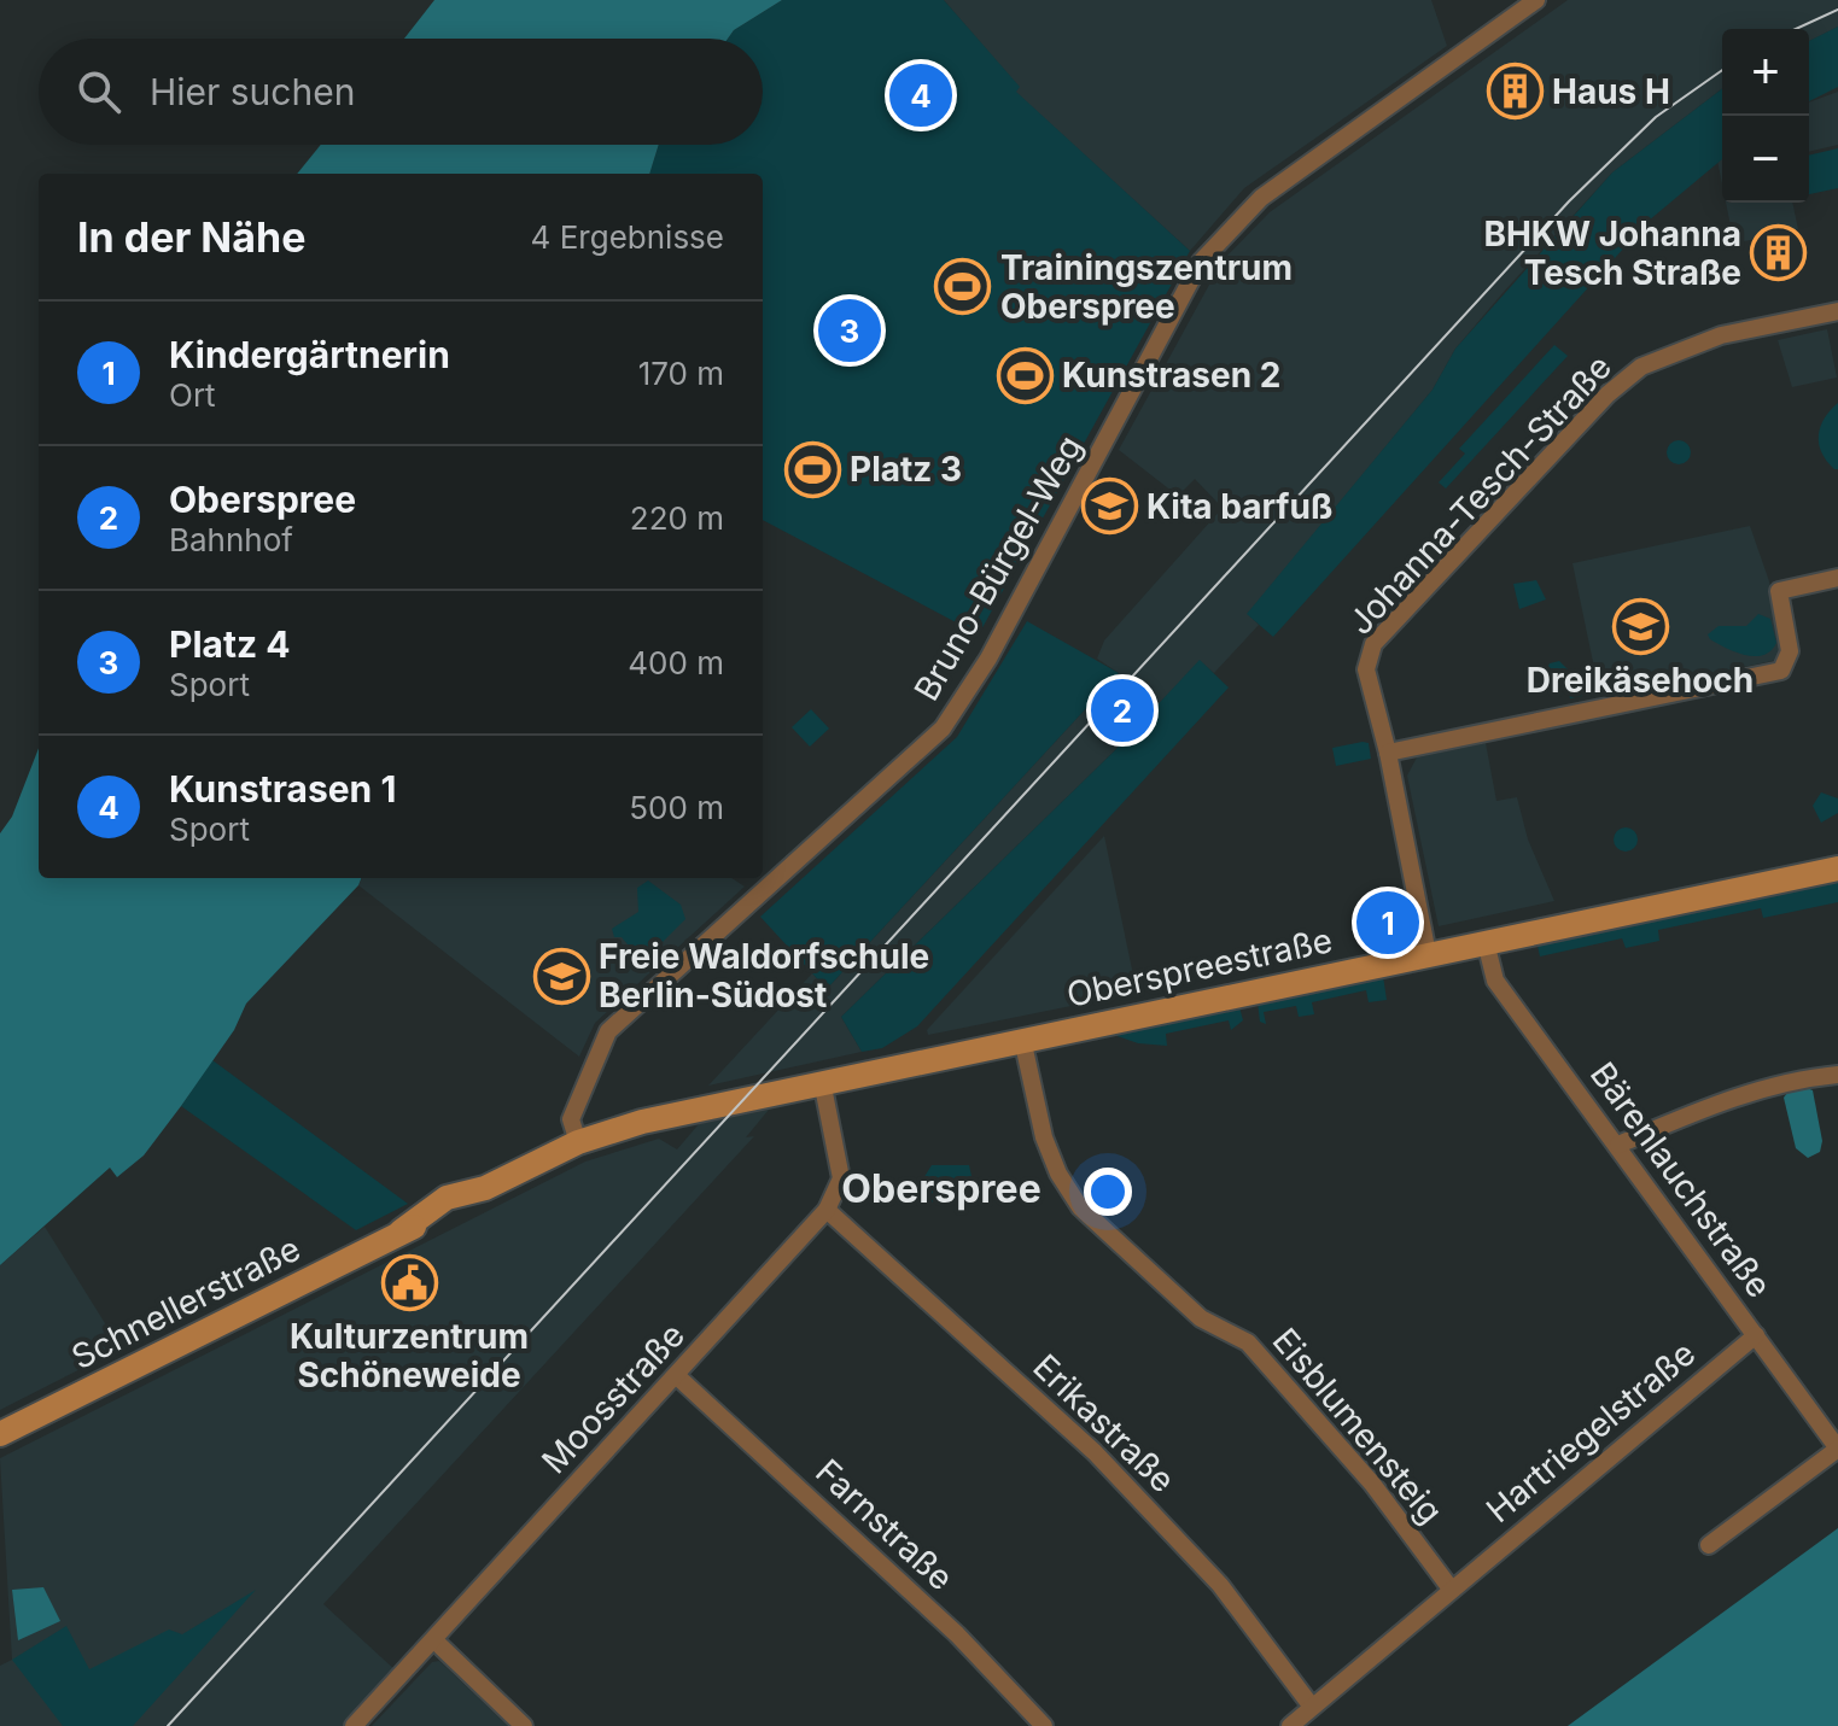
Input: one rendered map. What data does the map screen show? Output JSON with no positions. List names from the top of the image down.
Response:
{
  "streets": {
    "main road": ["Oberspreestraße", "Schnellerstraße"],
    "street": [
      "Johanna-Tesch-Straße",
      "Bruno-Bürgel-Weg",
      "Bärenlauchstraße",
      "Moosstraße",
      "Erikastraße",
      "Eisblumensteig",
      "Hartriegelstraße",
      "Farnstraße"
    ]
  },
  "crossings": [
    ["Johanna-Tesch-Straße", "Oberspreestraße"],
    ["Bruno-Bürgel-Weg", "Oberspreestraße"],
    ["Bruno-Bürgel-Weg", "Schnellerstraße"],
    ["Oberspreestraße", "Bärenlauchstraße"],
    ["Oberspreestraße", "Schnellerstraße"],
    ["Oberspreestraße", "Moosstraße"],
    ["Oberspreestraße", "Eisblumensteig"],
    ["Bärenlauchstraße", "Hartriegelstraße"],
    ["Moosstraße", "Erikastraße"],
    ["Moosstraße", "Farnstraße"],
    ["Erikastraße", "Hartriegelstraße"],
    ["Eisblumensteig", "Hartriegelstraße"]
  ],
  "districts": ["Oberspree"],
  "places": {
    "building": ["Haus H", "BHKW Johanna Tesch Straße"],
    "sports": ["Trainingszentrum Oberspree", "Kunstrasen 2", "Platz 3"],
    "school or university": ["Kita barfuß", "Dreikäsehoch", "Freie Waldorfschule Berlin-Südost"],
    "public building": ["Kulturzentrum Schöneweide"]
  },
  "page": {
    "map_buttons": ["+", "−"],
    "search": "Hier suchen",
    "pins": [
      "4",
      "3",
      "2",
      "1"
    ],
    "heading": ["In der Nähe", "4 Ergebnisse"],
    "list": [
      {
        "mark": "1",
        "name": "Kindergärtnerin",
        "note": "Ort",
        "value": "170 m"
      },
      {
        "mark": "2",
        "name": "Oberspree",
        "note": "Bahnhof",
        "value": "220 m"
      },
      {
        "mark": "3",
        "name": "Platz 4",
        "note": "Sport",
        "value": "400 m"
      },
      {
        "mark": "4",
        "name": "Kunstrasen 1",
        "note": "Sport",
        "value": "500 m"
      }
    ]
  }
}
